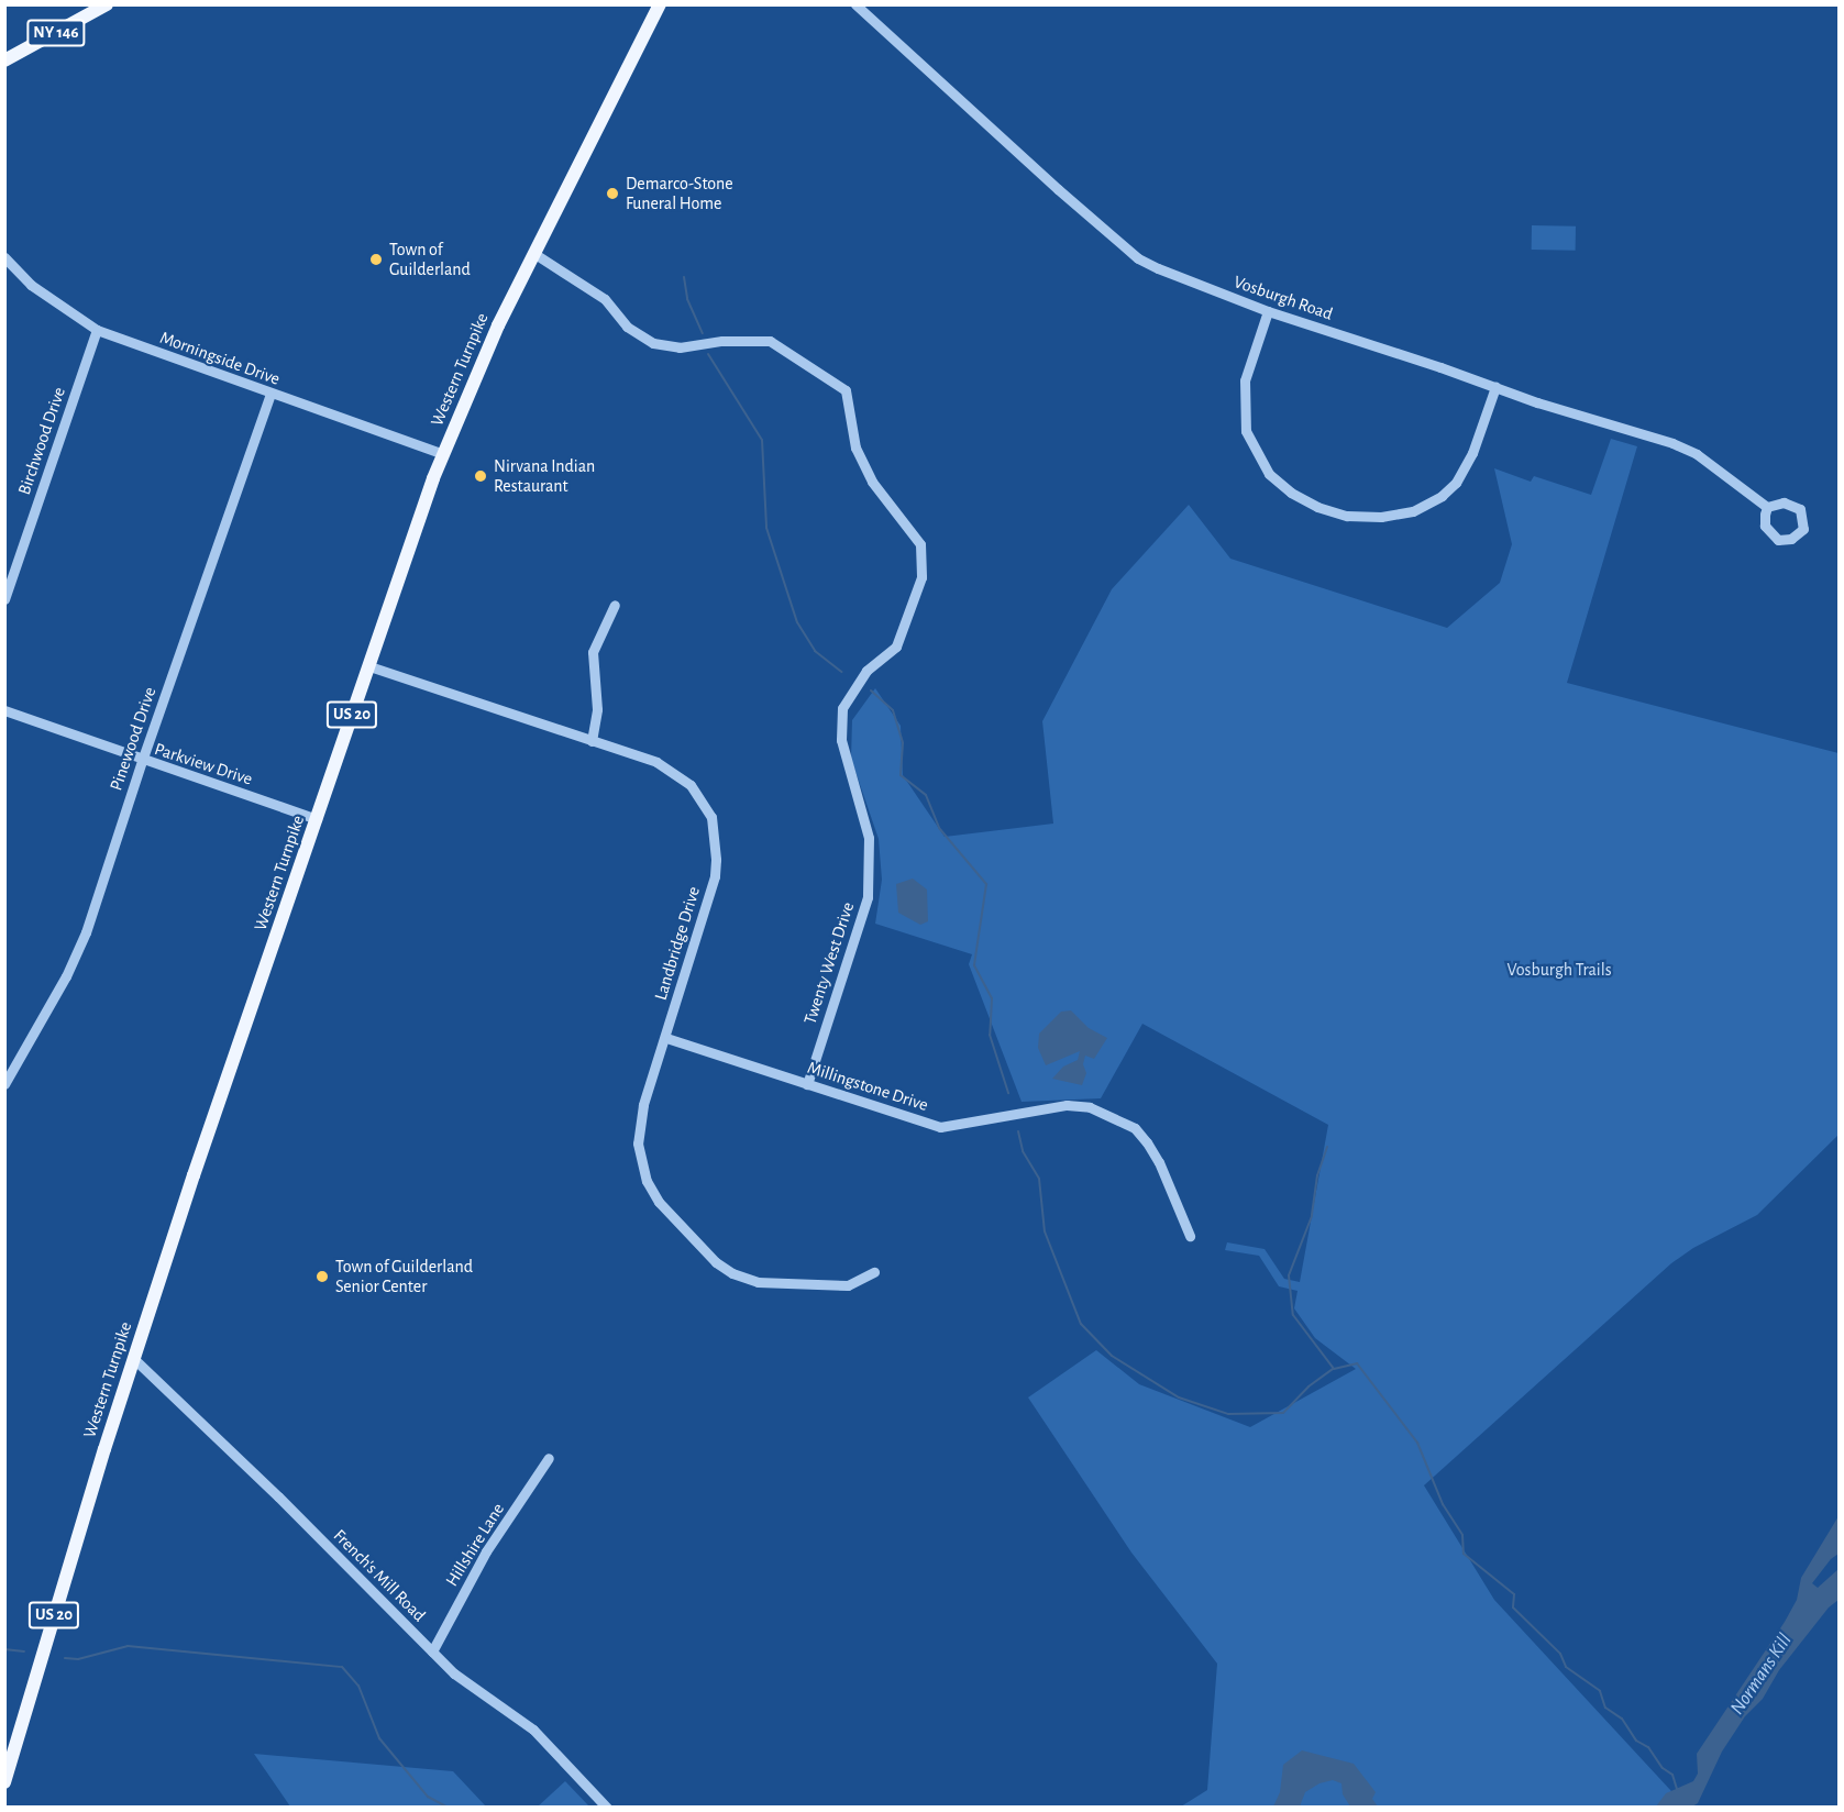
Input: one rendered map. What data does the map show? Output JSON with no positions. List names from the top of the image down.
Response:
{
  "streets": {
    "main road": ["NY 146", "Western Turnpike", "US 20"],
    "street": [
      "Vosburgh Road",
      "Morningside Drive",
      "Birchwood Drive",
      "Pinewood Drive",
      "Parkview Drive",
      "Landbridge Drive",
      "Twenty West Drive",
      "Millingstone Drive",
      "Hillshire Lane",
      "French's Mill Road"
    ]
  },
  "crossings": [
    ["Morningside Drive", "Western Turnpike"],
    ["Morningside Drive", "Birchwood Drive"],
    ["Morningside Drive", "Pinewood Drive"],
    ["Western Turnpike", "Parkview Drive"],
    ["Western Turnpike", "Landbridge Drive"],
    ["Western Turnpike", "Twenty West Drive"],
    ["Western Turnpike", "French's Mill Road"],
    ["Pinewood Drive", "Parkview Drive"],
    ["Landbridge Drive", "Millingstone Drive"],
    ["Twenty West Drive", "Millingstone Drive"],
    ["Hillshire Lane", "French's Mill Road"]
  ],
  "water": ["Normans Kill"],
  "parks": ["Vosburgh Trails"],
  "places": [
    "Demarco-Stone Funeral Home",
    "Town of Guilderland",
    "Nirvana Indian Restaurant",
    "Town of Guilderland Senior Center"
  ]
}
